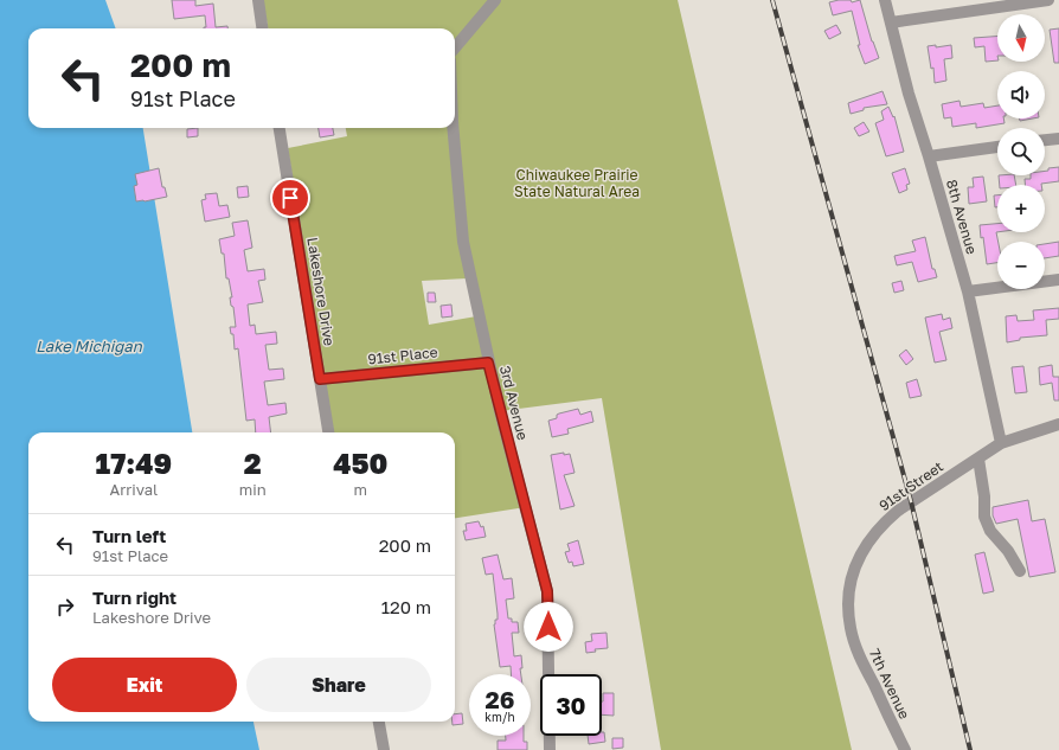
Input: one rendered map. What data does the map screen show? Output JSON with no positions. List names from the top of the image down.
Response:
{
  "streets": {
    "street": [
      "8th Avenue",
      "Lakeshore Drive",
      "91st Place",
      "3rd Avenue",
      "91st Street",
      "7th Avenue"
    ]
  },
  "crossings": [
    ["8th Avenue", "91st Street"],
    ["Lakeshore Drive", "91st Place"],
    ["91st Place", "3rd Avenue"],
    ["91st Street", "7th Avenue"]
  ],
  "water": ["Lake Michigan"],
  "parks": ["Chiwaukee Prairie State Natural Area"],
  "north": "bottom",
  "page": {
    "map_buttons": ["+", "−"],
    "turn": ["200 m", "91st Place"],
    "eta": [
      "17:49",
      "Arrival",
      "2",
      "min",
      "450",
      "m"
    ],
    "list": [
      {
        "name": "Turn left",
        "note": "91st Place",
        "value": "200 m"
      },
      {
        "name": "Turn right",
        "note": "Lakeshore Drive",
        "value": "120 m"
      }
    ],
    "buttons": ["Exit", "Share"],
    "speed": "26 km/h",
    "limit": "30"
  }
}
